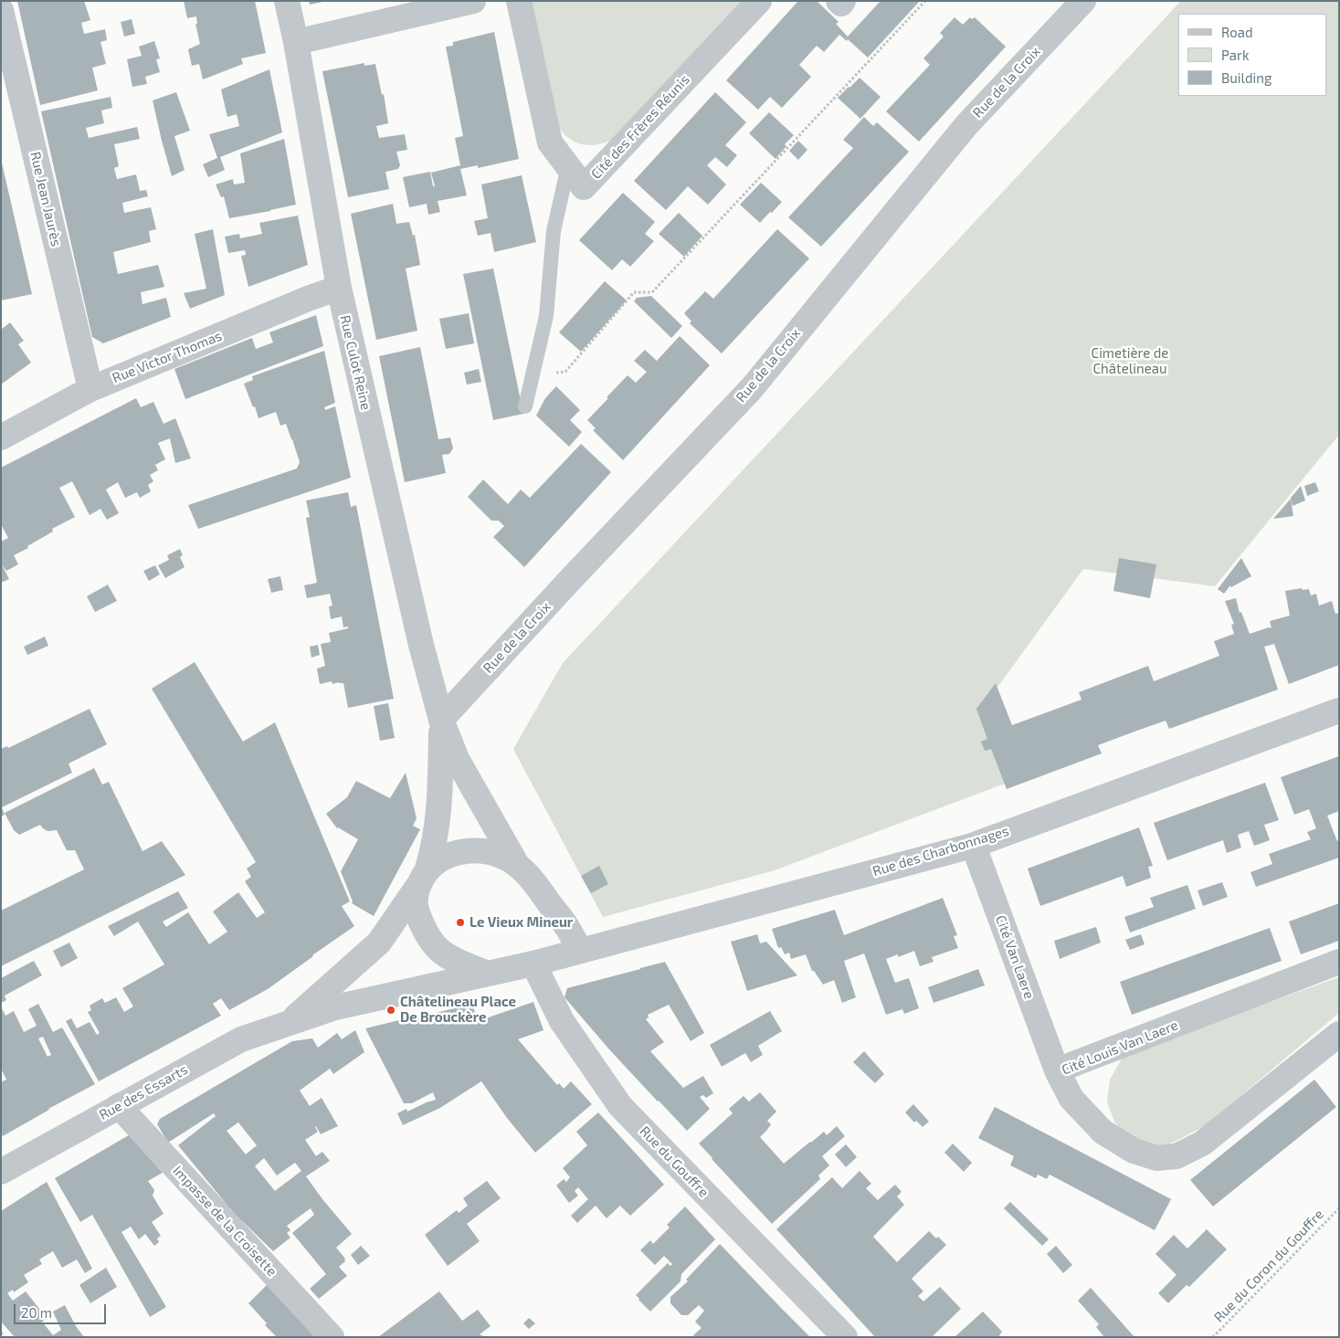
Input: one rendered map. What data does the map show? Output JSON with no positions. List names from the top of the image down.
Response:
{
  "streets": {
    "street": [
      "Rue de la Croix",
      "Cité des Frères Réunis",
      "Rue Jean Jaurès",
      "Rue Victor Thomas",
      "Rue Culot Reine",
      "Rue des Charbonnages",
      "Cité Van Laere",
      "Cité Louis Van Laere",
      "Rue des Essarts",
      "Rue du Gouffre",
      "Impasse de la Croisette"
    ],
    "path": ["Rue du Coron du Gouffre"]
  },
  "crossings": [
    ["Rue de la Croix", "Rue Culot Reine"],
    ["Rue Jean Jaurès", "Rue Victor Thomas"],
    ["Rue Victor Thomas", "Rue Culot Reine"],
    ["Rue des Charbonnages", "Cité Van Laere"],
    ["Rue des Charbonnages", "Rue des Essarts"],
    ["Rue des Charbonnages", "Rue du Gouffre"],
    ["Cité Van Laere", "Cité Louis Van Laere"],
    ["Rue des Essarts", "Rue du Gouffre"],
    ["Rue des Essarts", "Impasse de la Croisette"]
  ],
  "parks": ["Cimetière de Châtelineau"],
  "places": ["Le Vieux Mineur", "Châtelineau Place De Brouckère"],
  "legend": ["Road", "Park", "Building"],
  "scale_bar": "20 m"
}
